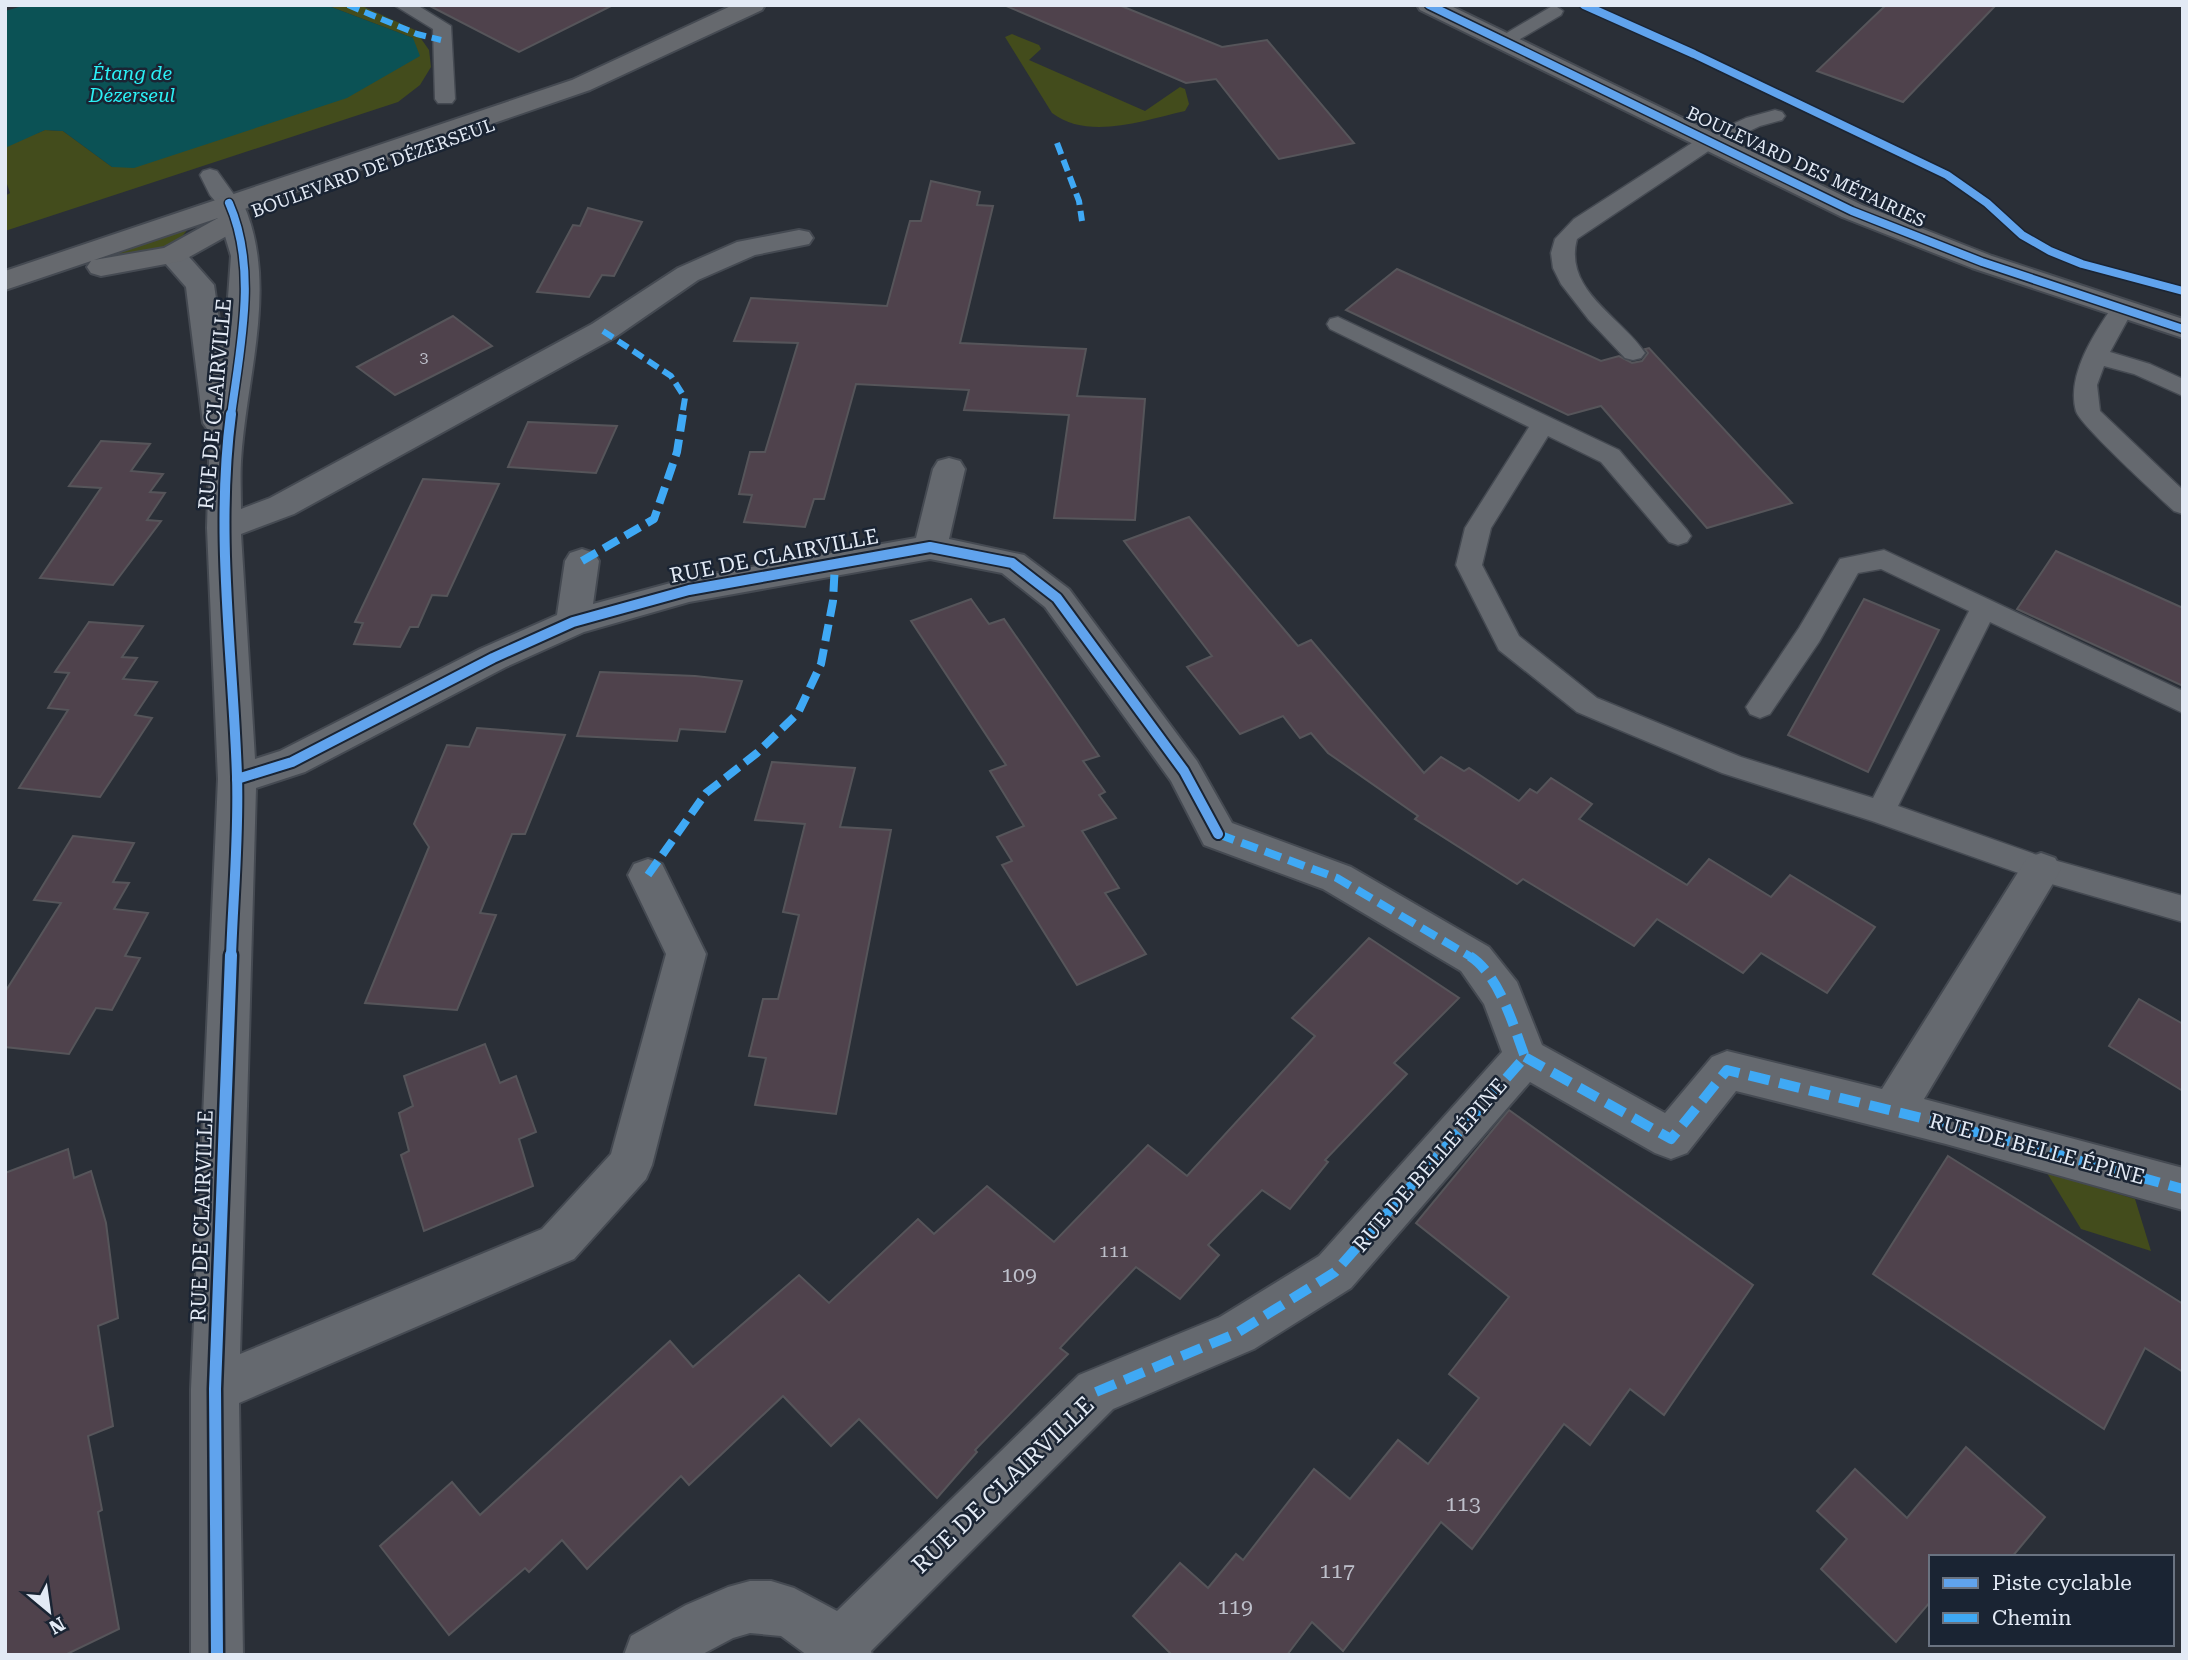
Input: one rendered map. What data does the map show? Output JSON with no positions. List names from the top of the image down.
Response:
{
  "streets": {
    "street": [
      "BOULEVARD DES MÉTAIRIES",
      "BOULEVARD DE DÉZERSEUL",
      "RUE DE CLAIRVILLE",
      "RUE DE BELLE ÉPINE"
    ]
  },
  "crossings": [
    ["BOULEVARD DE DÉZERSEUL", "RUE DE CLAIRVILLE"],
    ["RUE DE CLAIRVILLE", "RUE DE BELLE ÉPINE"]
  ],
  "water": ["Étang de Dézerseul"],
  "house_numbers": [
    "3",
    "111",
    "109",
    "113",
    "117",
    "119"
  ],
  "legend": ["Piste cyclable", "Chemin"],
  "north": "bottom right"
}
